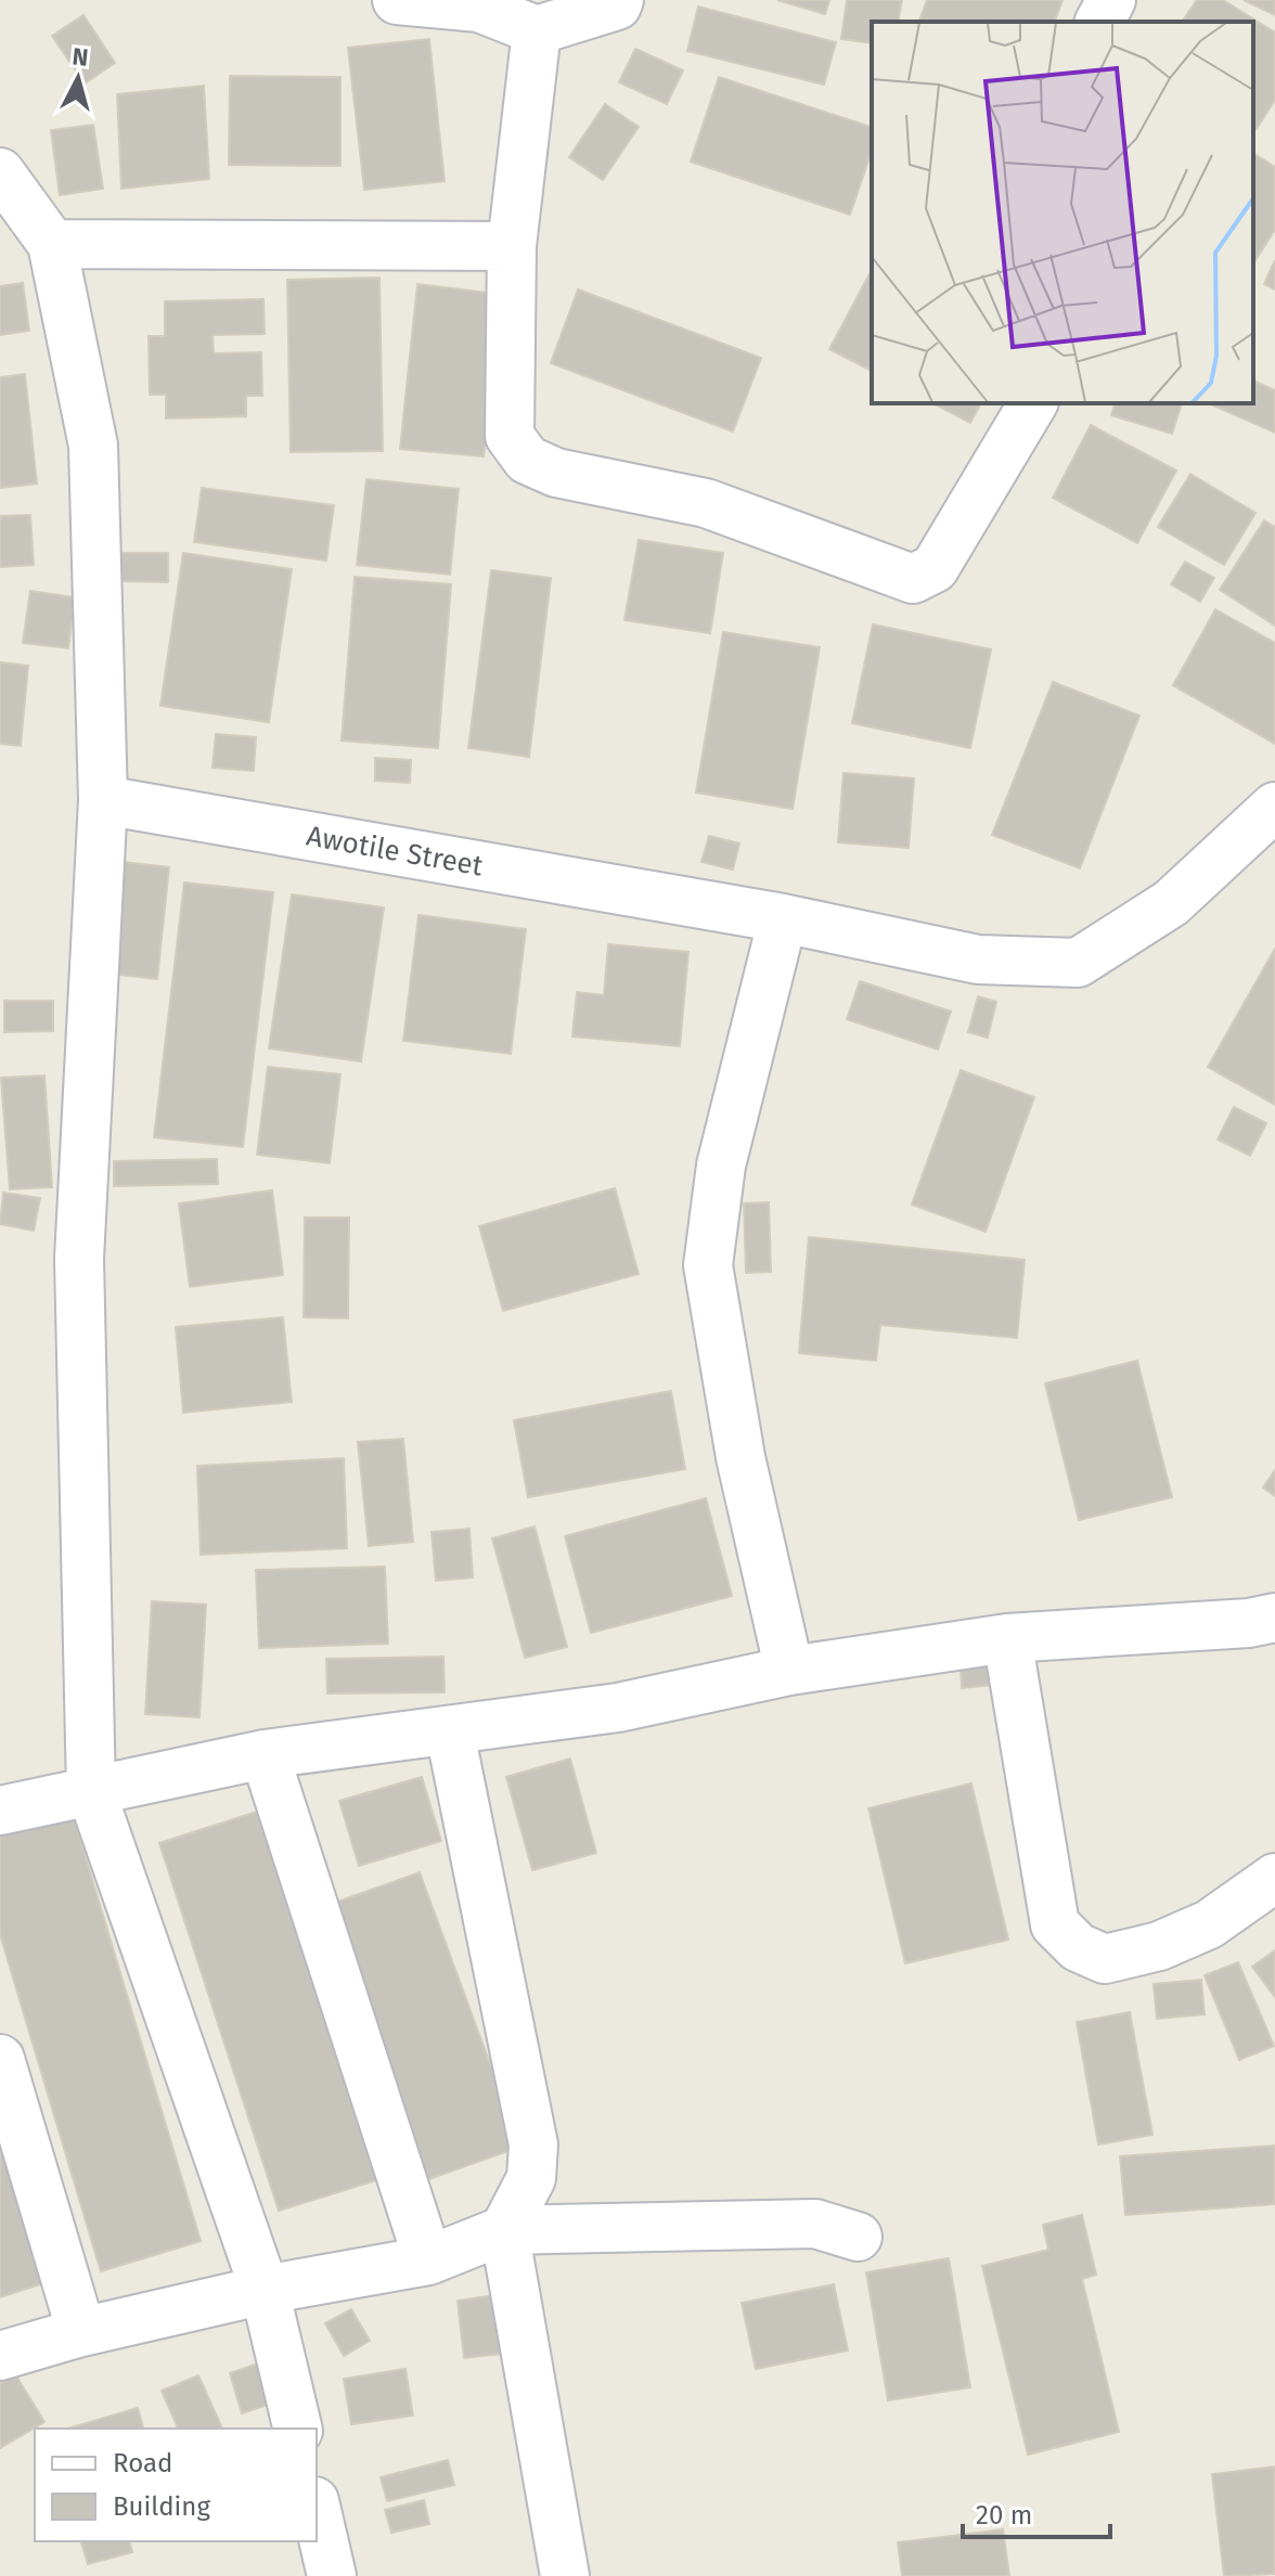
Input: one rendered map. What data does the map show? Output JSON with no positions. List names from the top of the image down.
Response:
{
  "streets": {
    "street": ["Awotile Street"]
  },
  "legend": ["Road", "Building"],
  "scale_bar": "20 m",
  "north": "top"
}
